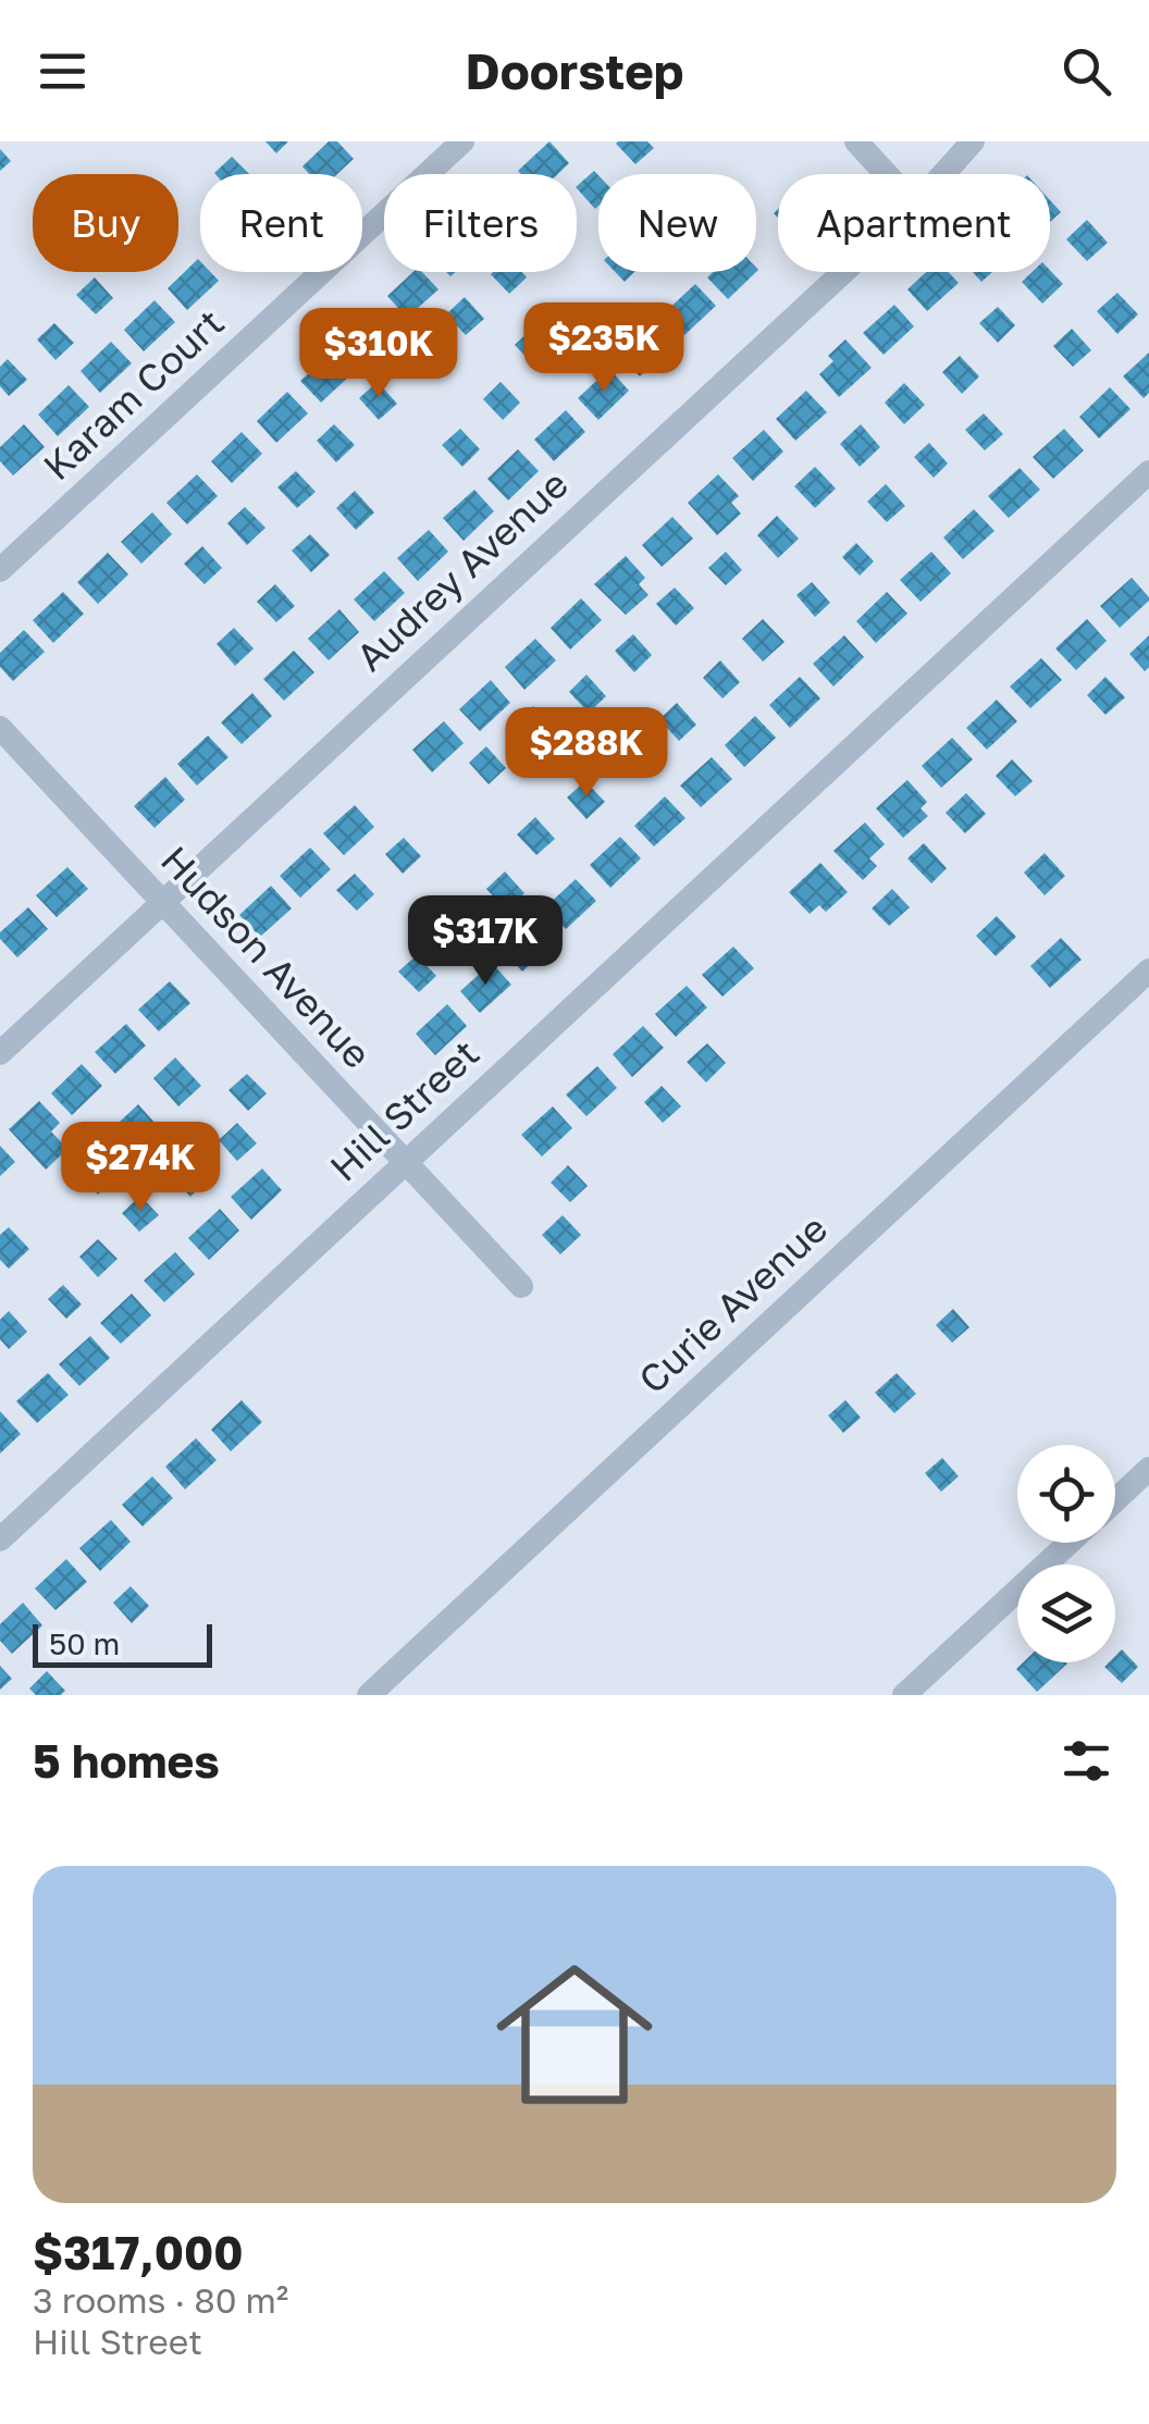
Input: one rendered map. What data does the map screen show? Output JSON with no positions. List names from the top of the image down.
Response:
{
  "streets": {
    "street": [
      "Karam Court",
      "Audrey Avenue",
      "Hudson Avenue",
      "Hill Street",
      "Curie Avenue"
    ]
  },
  "crossings": [
    ["Audrey Avenue", "Hudson Avenue"],
    ["Hudson Avenue", "Hill Street"]
  ],
  "scale_bar": "50 m",
  "page": {
    "header": "Doorstep",
    "chip": [
      "Buy",
      "Rent",
      "Filters",
      "New",
      "Apartment"
    ],
    "price": [
      "$235K",
      "$310K",
      "$288K",
      "$317K",
      "$274K"
    ],
    "scale": "50 m",
    "heading": "5 homes",
    "list": [
      {
        "name": "$317,000",
        "note": "3 rooms · 80 m² · Hill Street"
      }
    ]
  }
}
